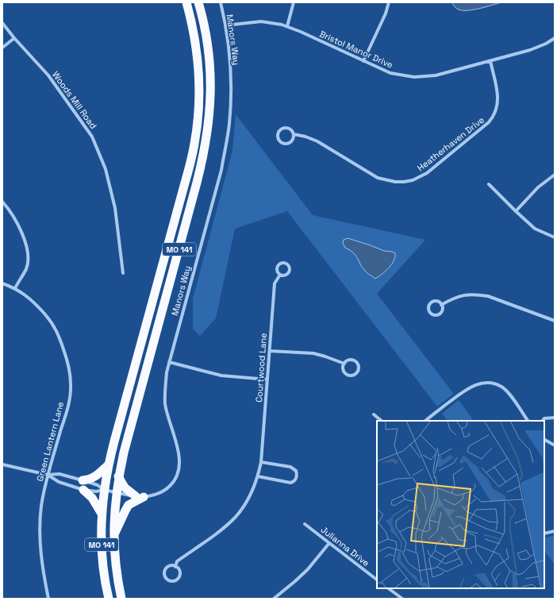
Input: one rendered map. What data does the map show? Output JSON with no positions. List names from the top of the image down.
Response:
{
  "streets": {
    "highway": ["MO 141"],
    "street": [
      "Manors Way",
      "Bristol Manor Drive",
      "Woods Mill Road",
      "Heatherhaven Drive",
      "Courtwood Lane",
      "Green Lantern Lane",
      "Julianna Drive"
    ]
  },
  "crossings": [
    ["Manors Way", "Bristol Manor Drive"],
    ["Manors Way", "MO 141"],
    ["Bristol Manor Drive", "Heatherhaven Drive"]
  ]
}
